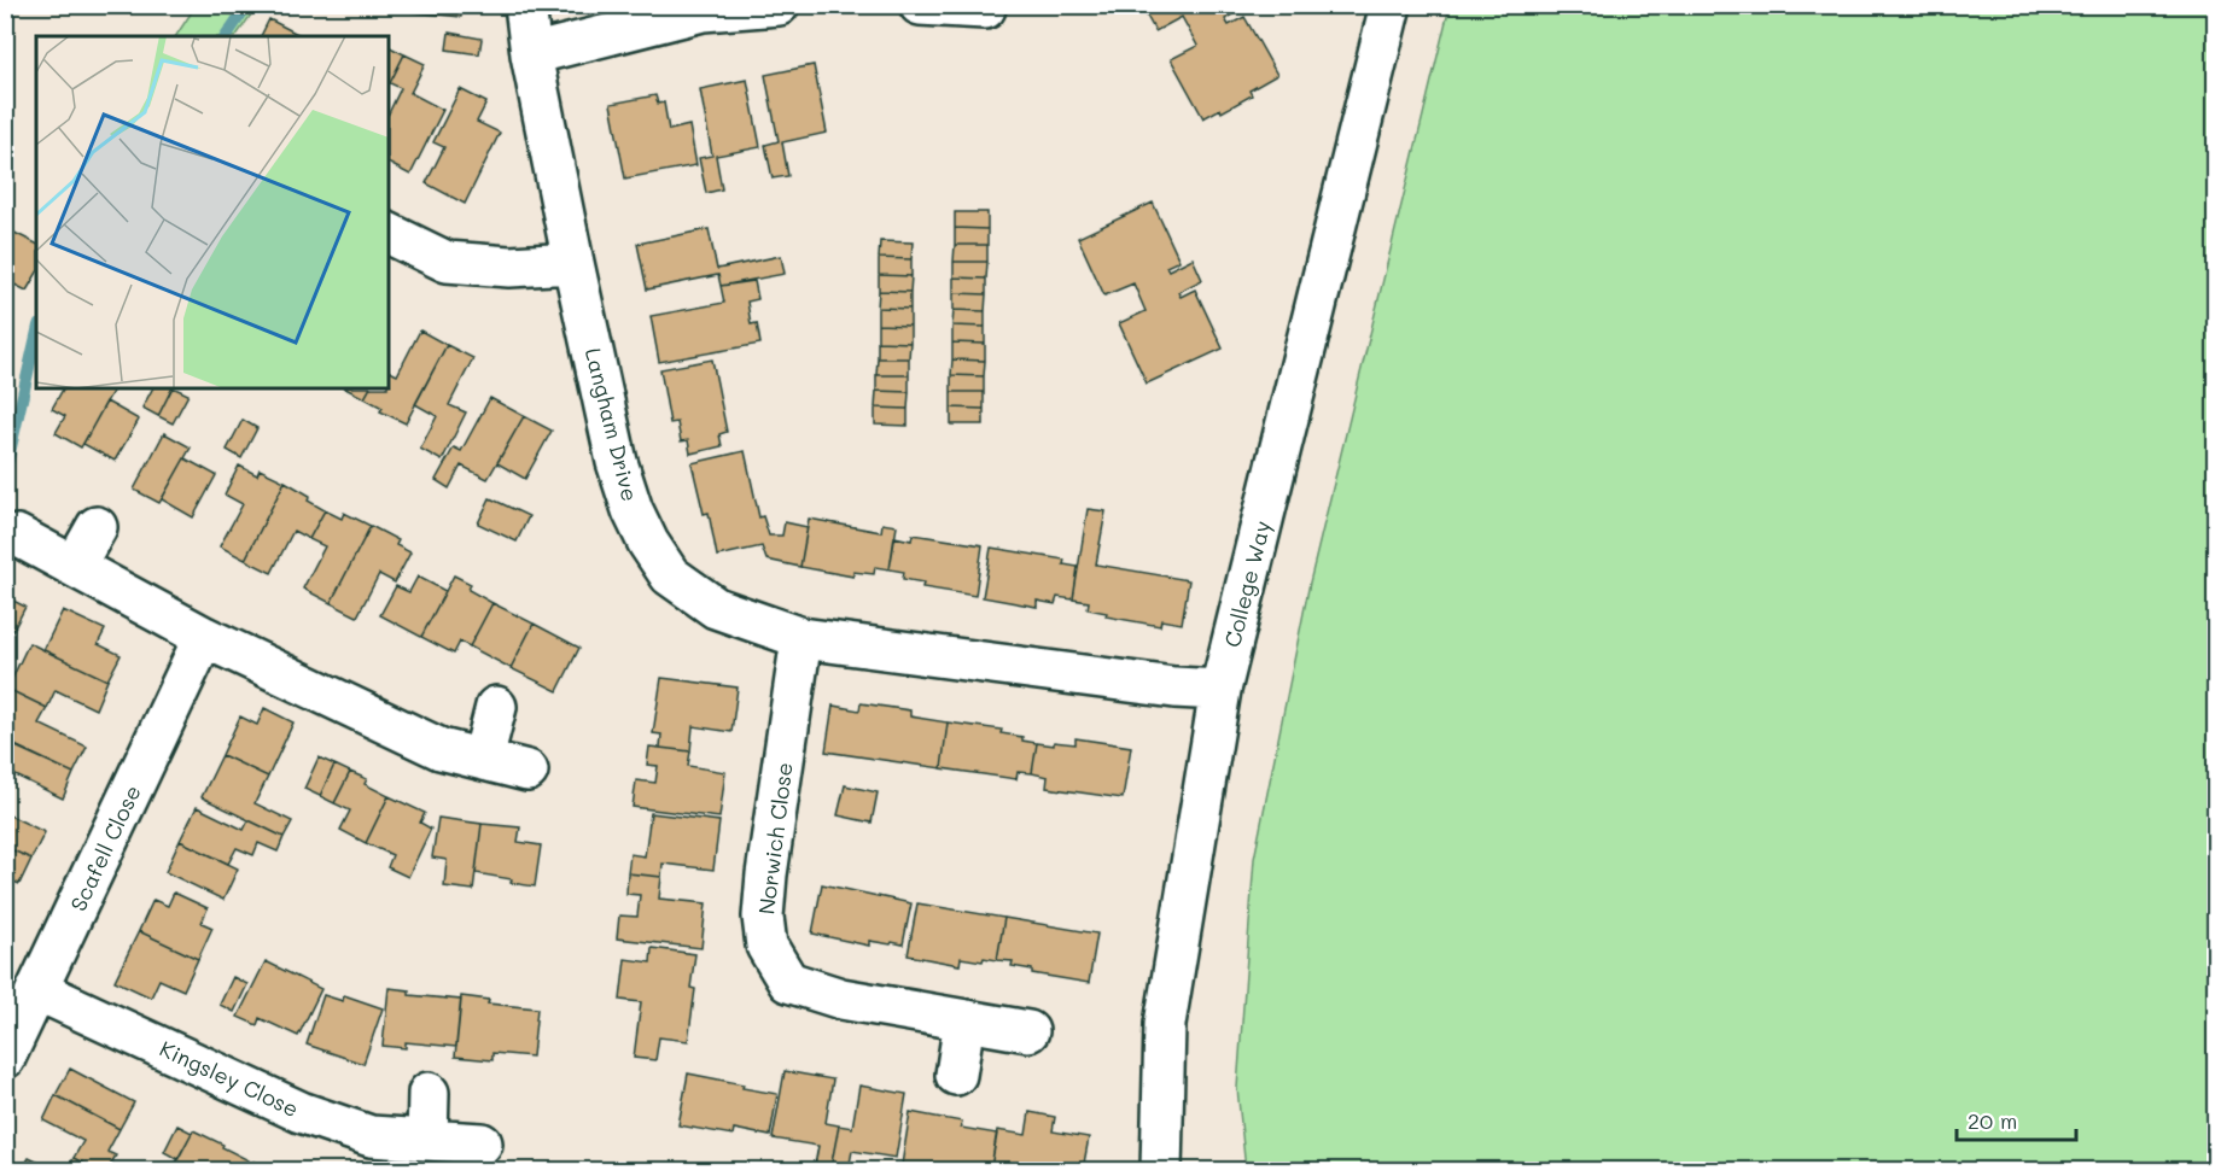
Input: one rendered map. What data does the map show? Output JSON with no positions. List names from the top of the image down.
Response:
{
  "streets": {
    "street": [
      "Langham Drive",
      "College Way",
      "Norwich Close",
      "Scafell Close",
      "Kingsley Close"
    ]
  },
  "crossings": [
    ["Langham Drive", "College Way"],
    ["Langham Drive", "Norwich Close"],
    ["Scafell Close", "Kingsley Close"]
  ],
  "scale_bar": "20 m"
}
